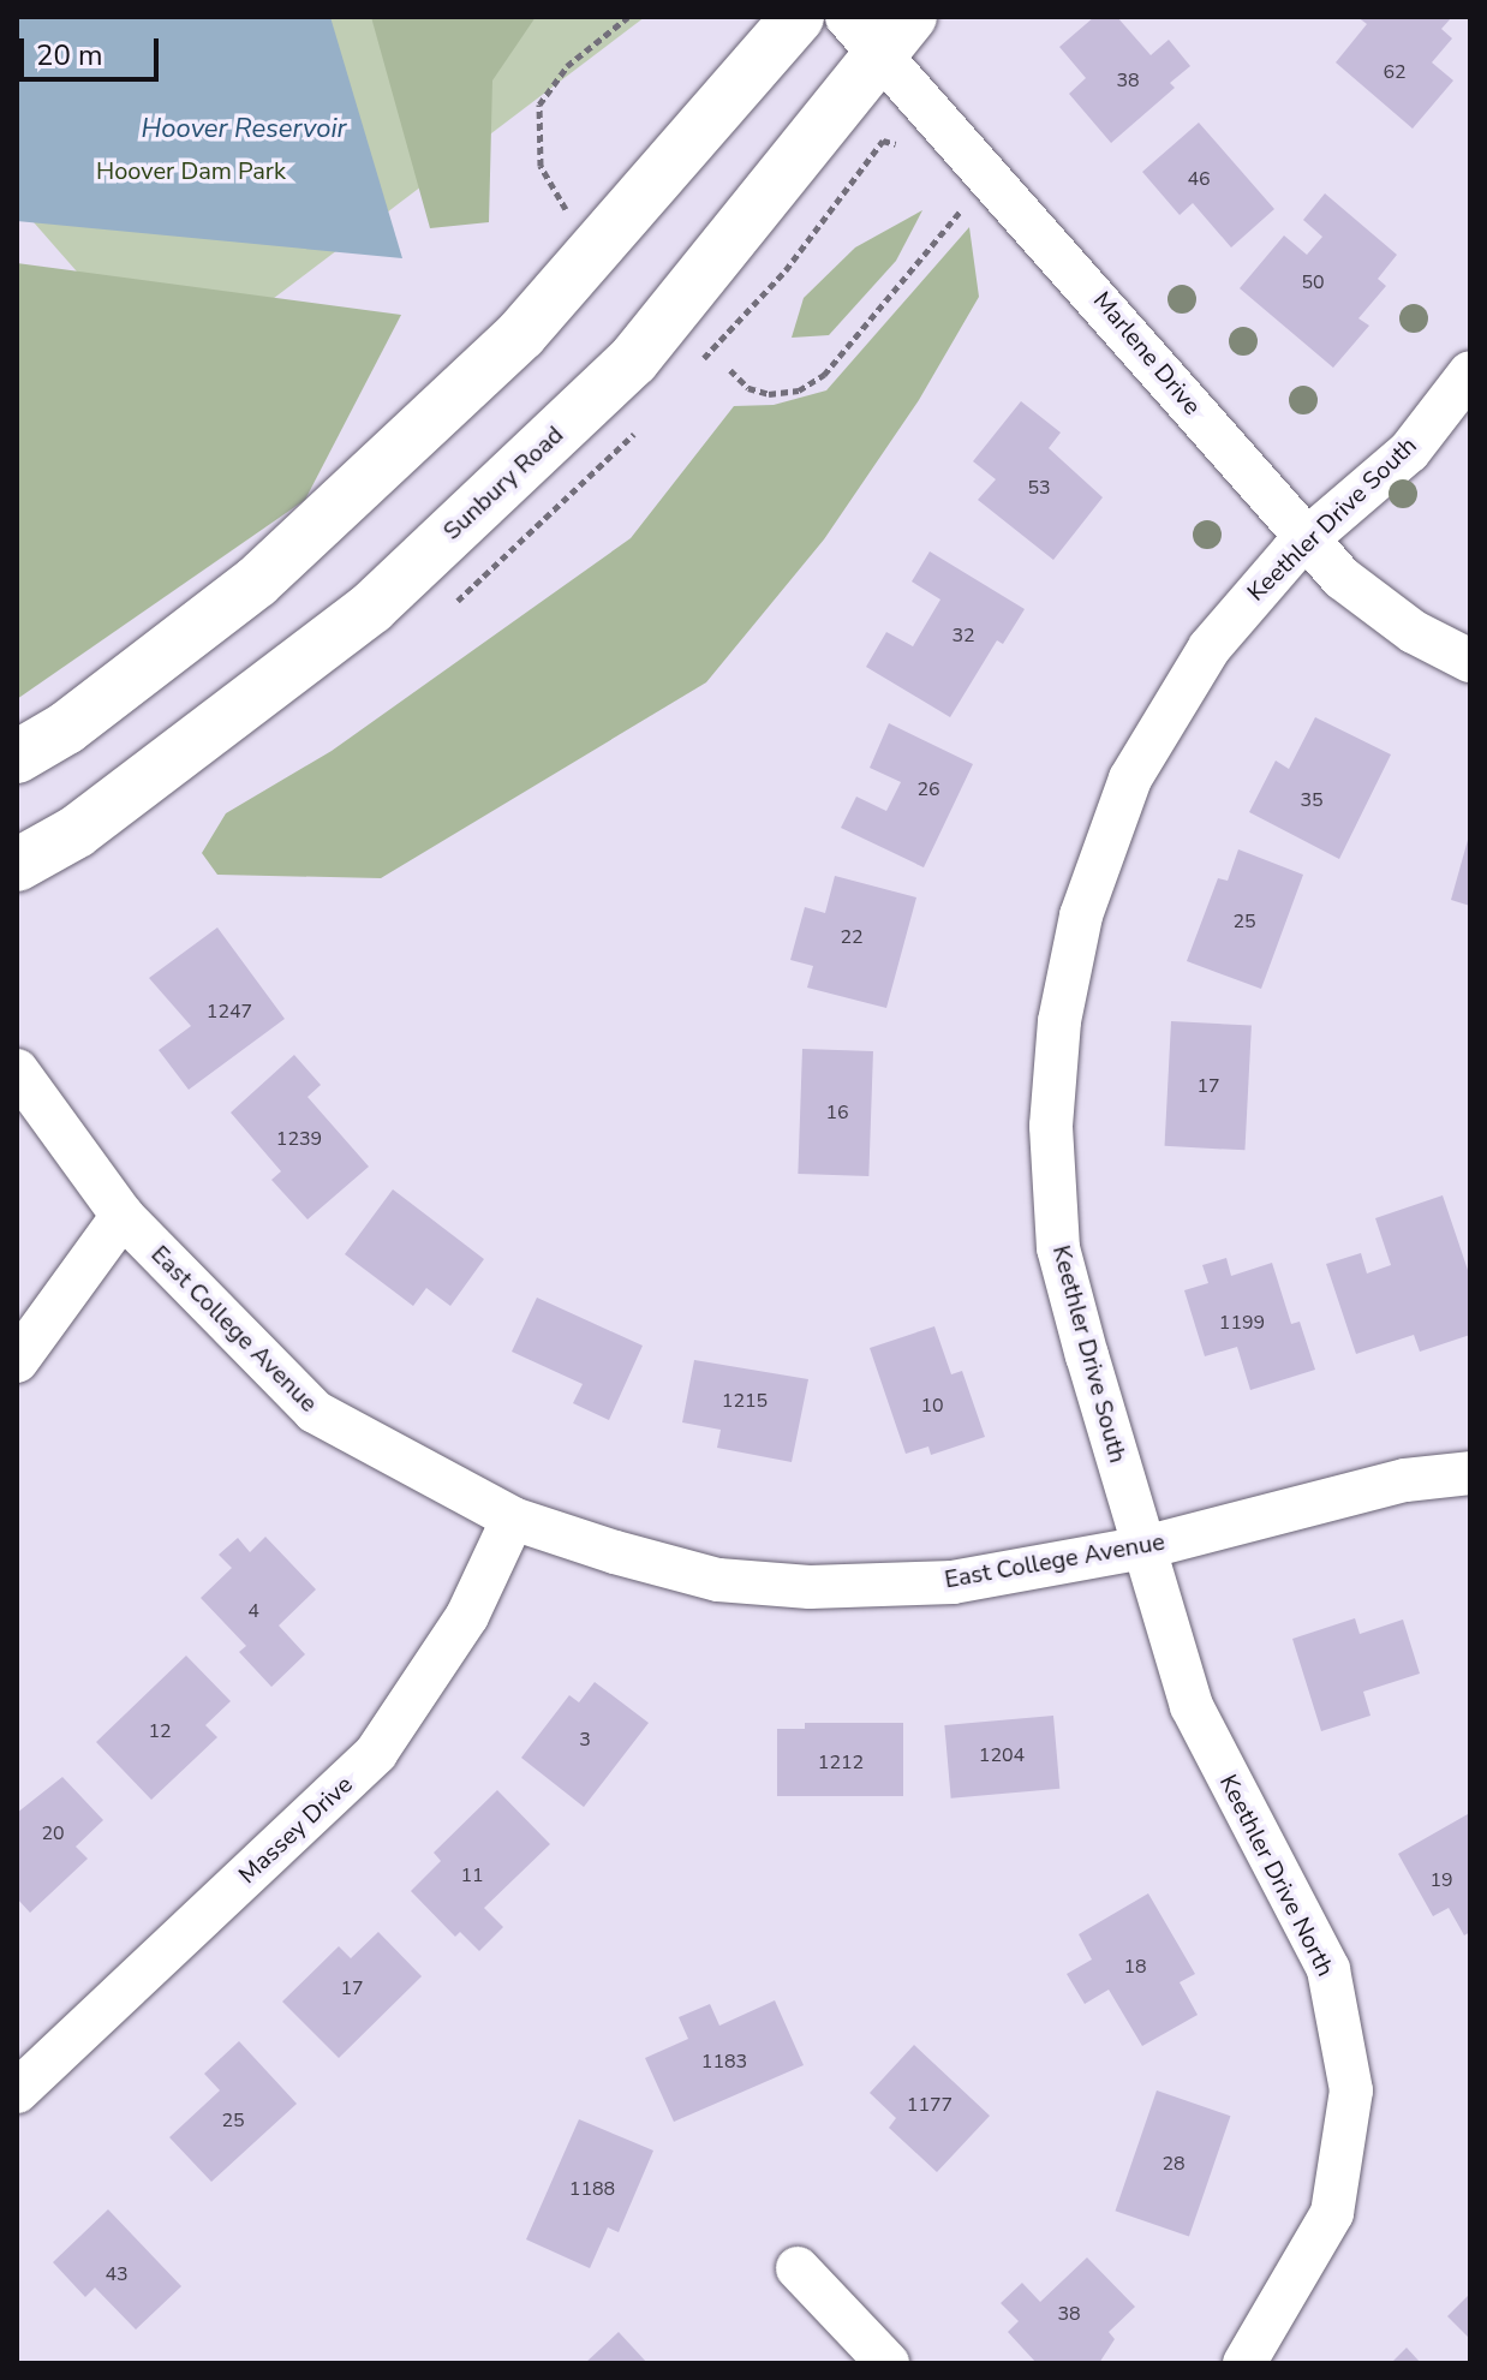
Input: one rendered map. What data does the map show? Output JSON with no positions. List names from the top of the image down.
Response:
{
  "streets": {
    "main road": ["Sunbury Road"],
    "street": [
      "Marlene Drive",
      "Keethler Drive South",
      "East College Avenue",
      "Massey Drive",
      "Keethler Drive North"
    ]
  },
  "crossings": [
    ["Marlene Drive", "Sunbury Road"],
    ["Marlene Drive", "Keethler Drive South"],
    ["Keethler Drive South", "East College Avenue"],
    ["Keethler Drive South", "Keethler Drive North"],
    ["East College Avenue", "Massey Drive"],
    ["East College Avenue", "Keethler Drive North"]
  ],
  "water": ["Hoover Reservoir"],
  "parks": ["Hoover Dam Park"],
  "house_numbers": [
    "62",
    "38",
    "46",
    "50",
    "53",
    "32",
    "26",
    "35",
    "25",
    "22",
    "1247",
    "17",
    "16",
    "1239",
    "1199",
    "1215",
    "10",
    "4",
    "12",
    "3",
    "1204",
    "1212",
    "20",
    "11",
    "19",
    "18",
    "17",
    "1183",
    "1177",
    "25",
    "28",
    "1188",
    "43",
    "38"
  ],
  "scale_bar": "20 m"
}
